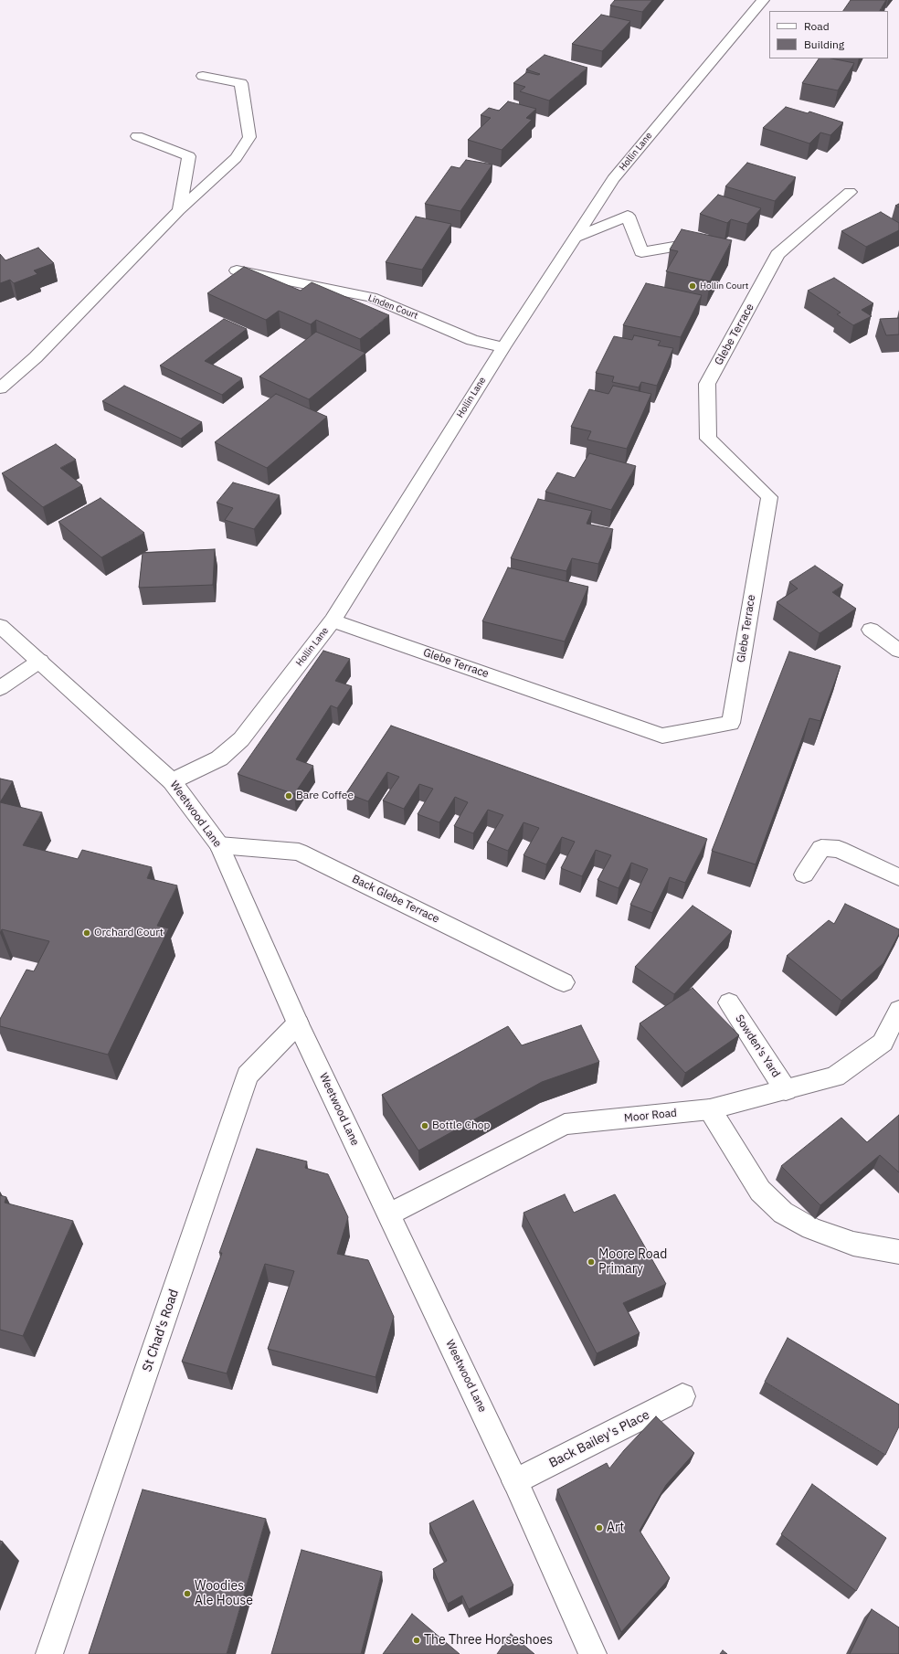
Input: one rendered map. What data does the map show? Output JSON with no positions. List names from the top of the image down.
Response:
{
  "streets": {
    "street": [
      "Hollin Lane",
      "Linden Court",
      "Glebe Terrace",
      "Weetwood Lane",
      "Back Glebe Terrace",
      "Sowden's Yard",
      "Moor Road",
      "St Chad's Road",
      "Back Bailey's Place"
    ]
  },
  "crossings": [
    ["Hollin Lane", "Linden Court"],
    ["Hollin Lane", "Glebe Terrace"],
    ["Hollin Lane", "Weetwood Lane"],
    ["Weetwood Lane", "Back Glebe Terrace"],
    ["Weetwood Lane", "Moor Road"],
    ["Weetwood Lane", "St Chad's Road"],
    ["Weetwood Lane", "Back Bailey's Place"],
    ["Sowden's Yard", "Moor Road"]
  ],
  "places": [
    "Hollin Court",
    "Bare Coffee",
    "Orchard Court",
    "Bottle Chop",
    "Moore Road Primary",
    "Art",
    "Woodies Ale House",
    "The Three Horseshoes"
  ],
  "legend": ["Road", "Building"]
}
